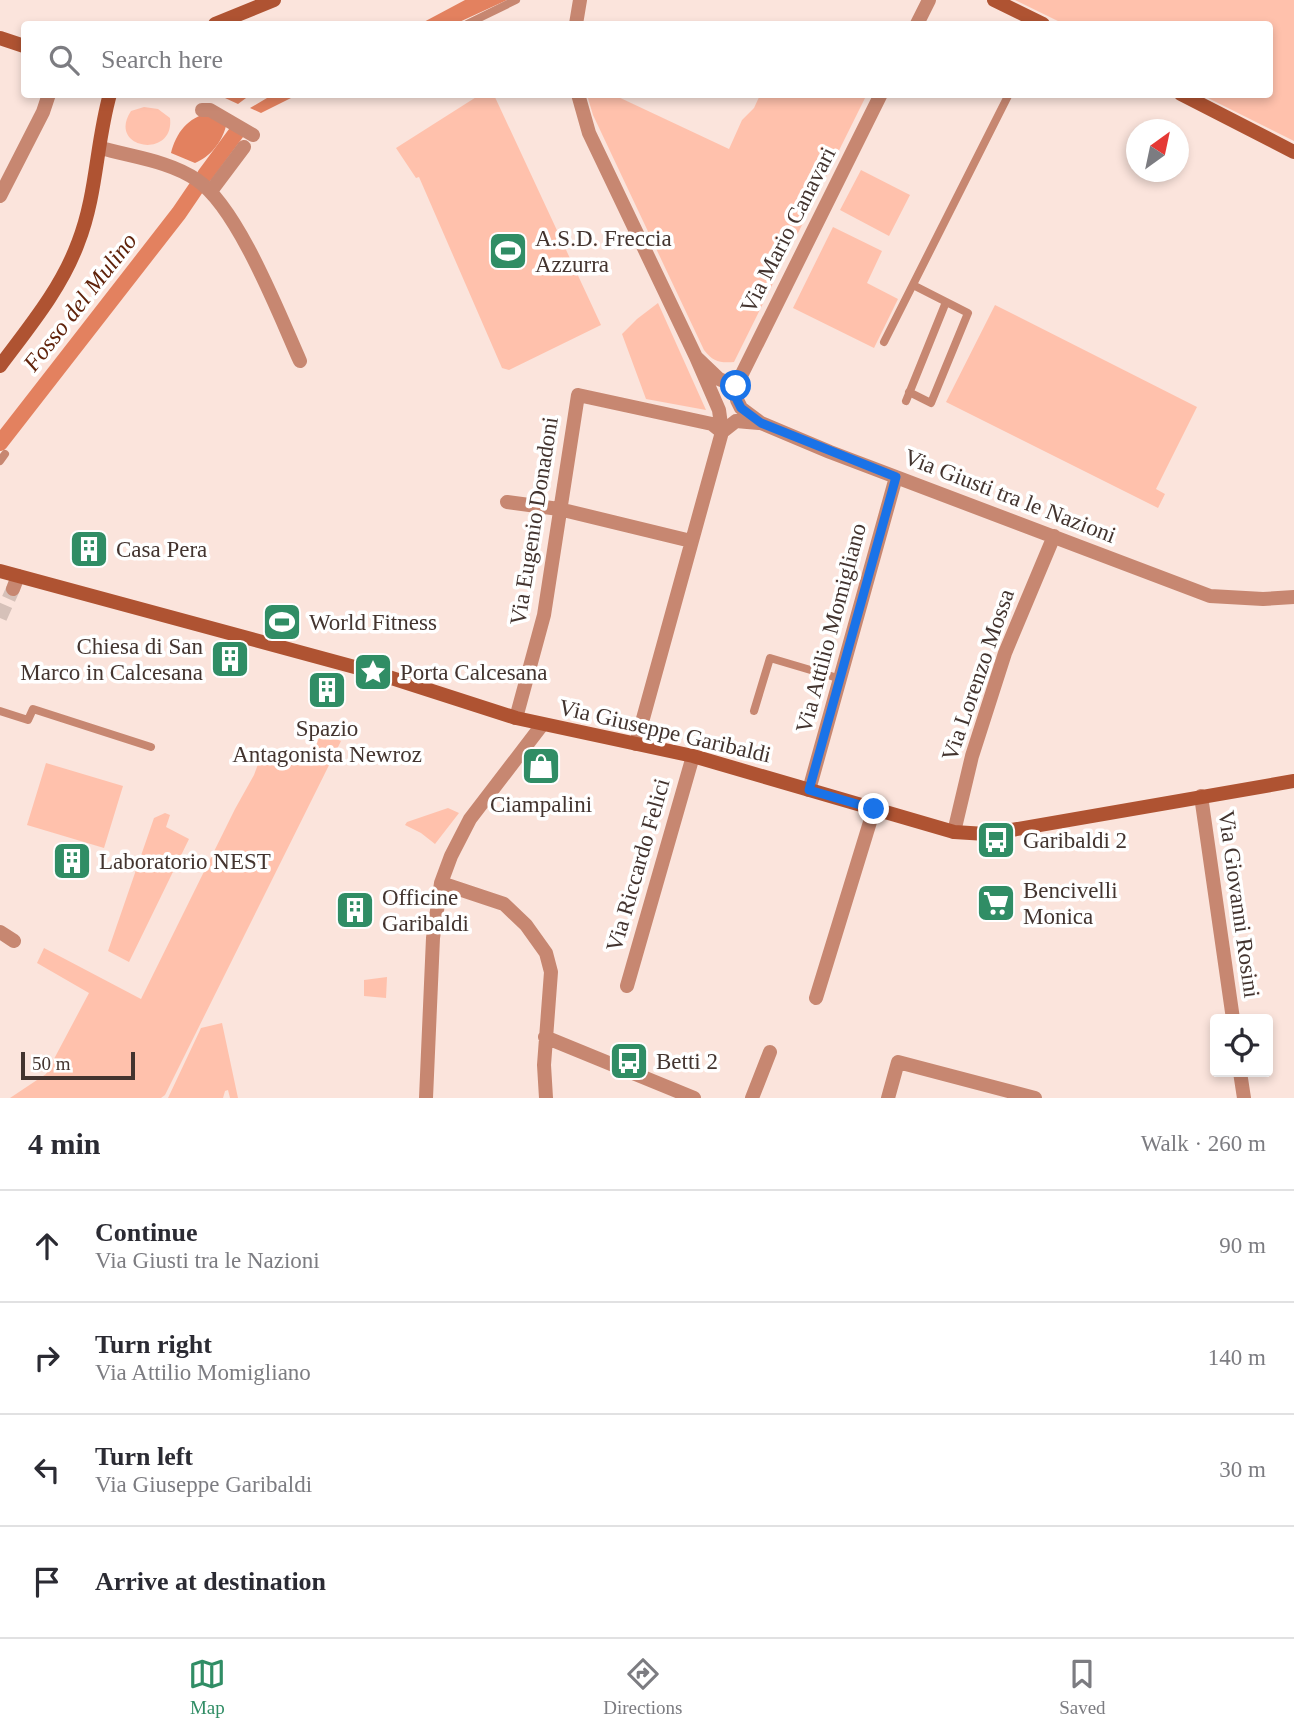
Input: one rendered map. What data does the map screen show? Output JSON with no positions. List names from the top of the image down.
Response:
{
  "streets": {
    "street": [
      "Via Mario Canavari",
      "Via Giusti tra le Nazioni",
      "Via Eugenio Donadoni",
      "Via Attilio Momigliano",
      "Via Lorenzo Mossa",
      "Via Giuseppe Garibaldi",
      "Via Riccardo Felici",
      "Via Giovanni Rosini"
    ]
  },
  "crossings": [
    ["Via Mario Canavari", "Via Giusti tra le Nazioni"],
    ["Via Giusti tra le Nazioni", "Via Attilio Momigliano"],
    ["Via Giusti tra le Nazioni", "Via Lorenzo Mossa"],
    ["Via Eugenio Donadoni", "Via Giuseppe Garibaldi"],
    ["Via Attilio Momigliano", "Via Giuseppe Garibaldi"],
    ["Via Lorenzo Mossa", "Via Giuseppe Garibaldi"],
    ["Via Giuseppe Garibaldi", "Via Riccardo Felici"],
    ["Via Giuseppe Garibaldi", "Via Giovanni Rosini"]
  ],
  "water": ["Fosso del Mulino"],
  "places": {
    "sports": ["A.S.D. Freccia Azzurra", "World Fitness"],
    "building": [
      "Casa Pera",
      "Chiesa di San Marco in Calcesana",
      "Spazio Antagonista Newroz",
      "Laboratorio NEST",
      "Officine Garibaldi"
    ],
    "place": ["Porta Calcesana"],
    "shop": ["Ciampalini"],
    "bus stop": ["Garibaldi 2", "Betti 2"],
    "supermarket": ["Bencivelli Monica"]
  },
  "scale_bar": "50 m",
  "north": "top right",
  "page": {
    "search": "Search here",
    "scale": "50 m",
    "heading": ["4 min", "Walk · 260 m"],
    "list": [
      ["Continue", "Via Giusti tra le Nazioni", "90 m"],
      ["Turn right", "Via Attilio Momigliano", "140 m"],
      ["Turn left", "Via Giuseppe Garibaldi", "30 m"],
      "Arrive at destination"
    ],
    "nav": ["Map", "Directions", "Saved"]
  }
}
